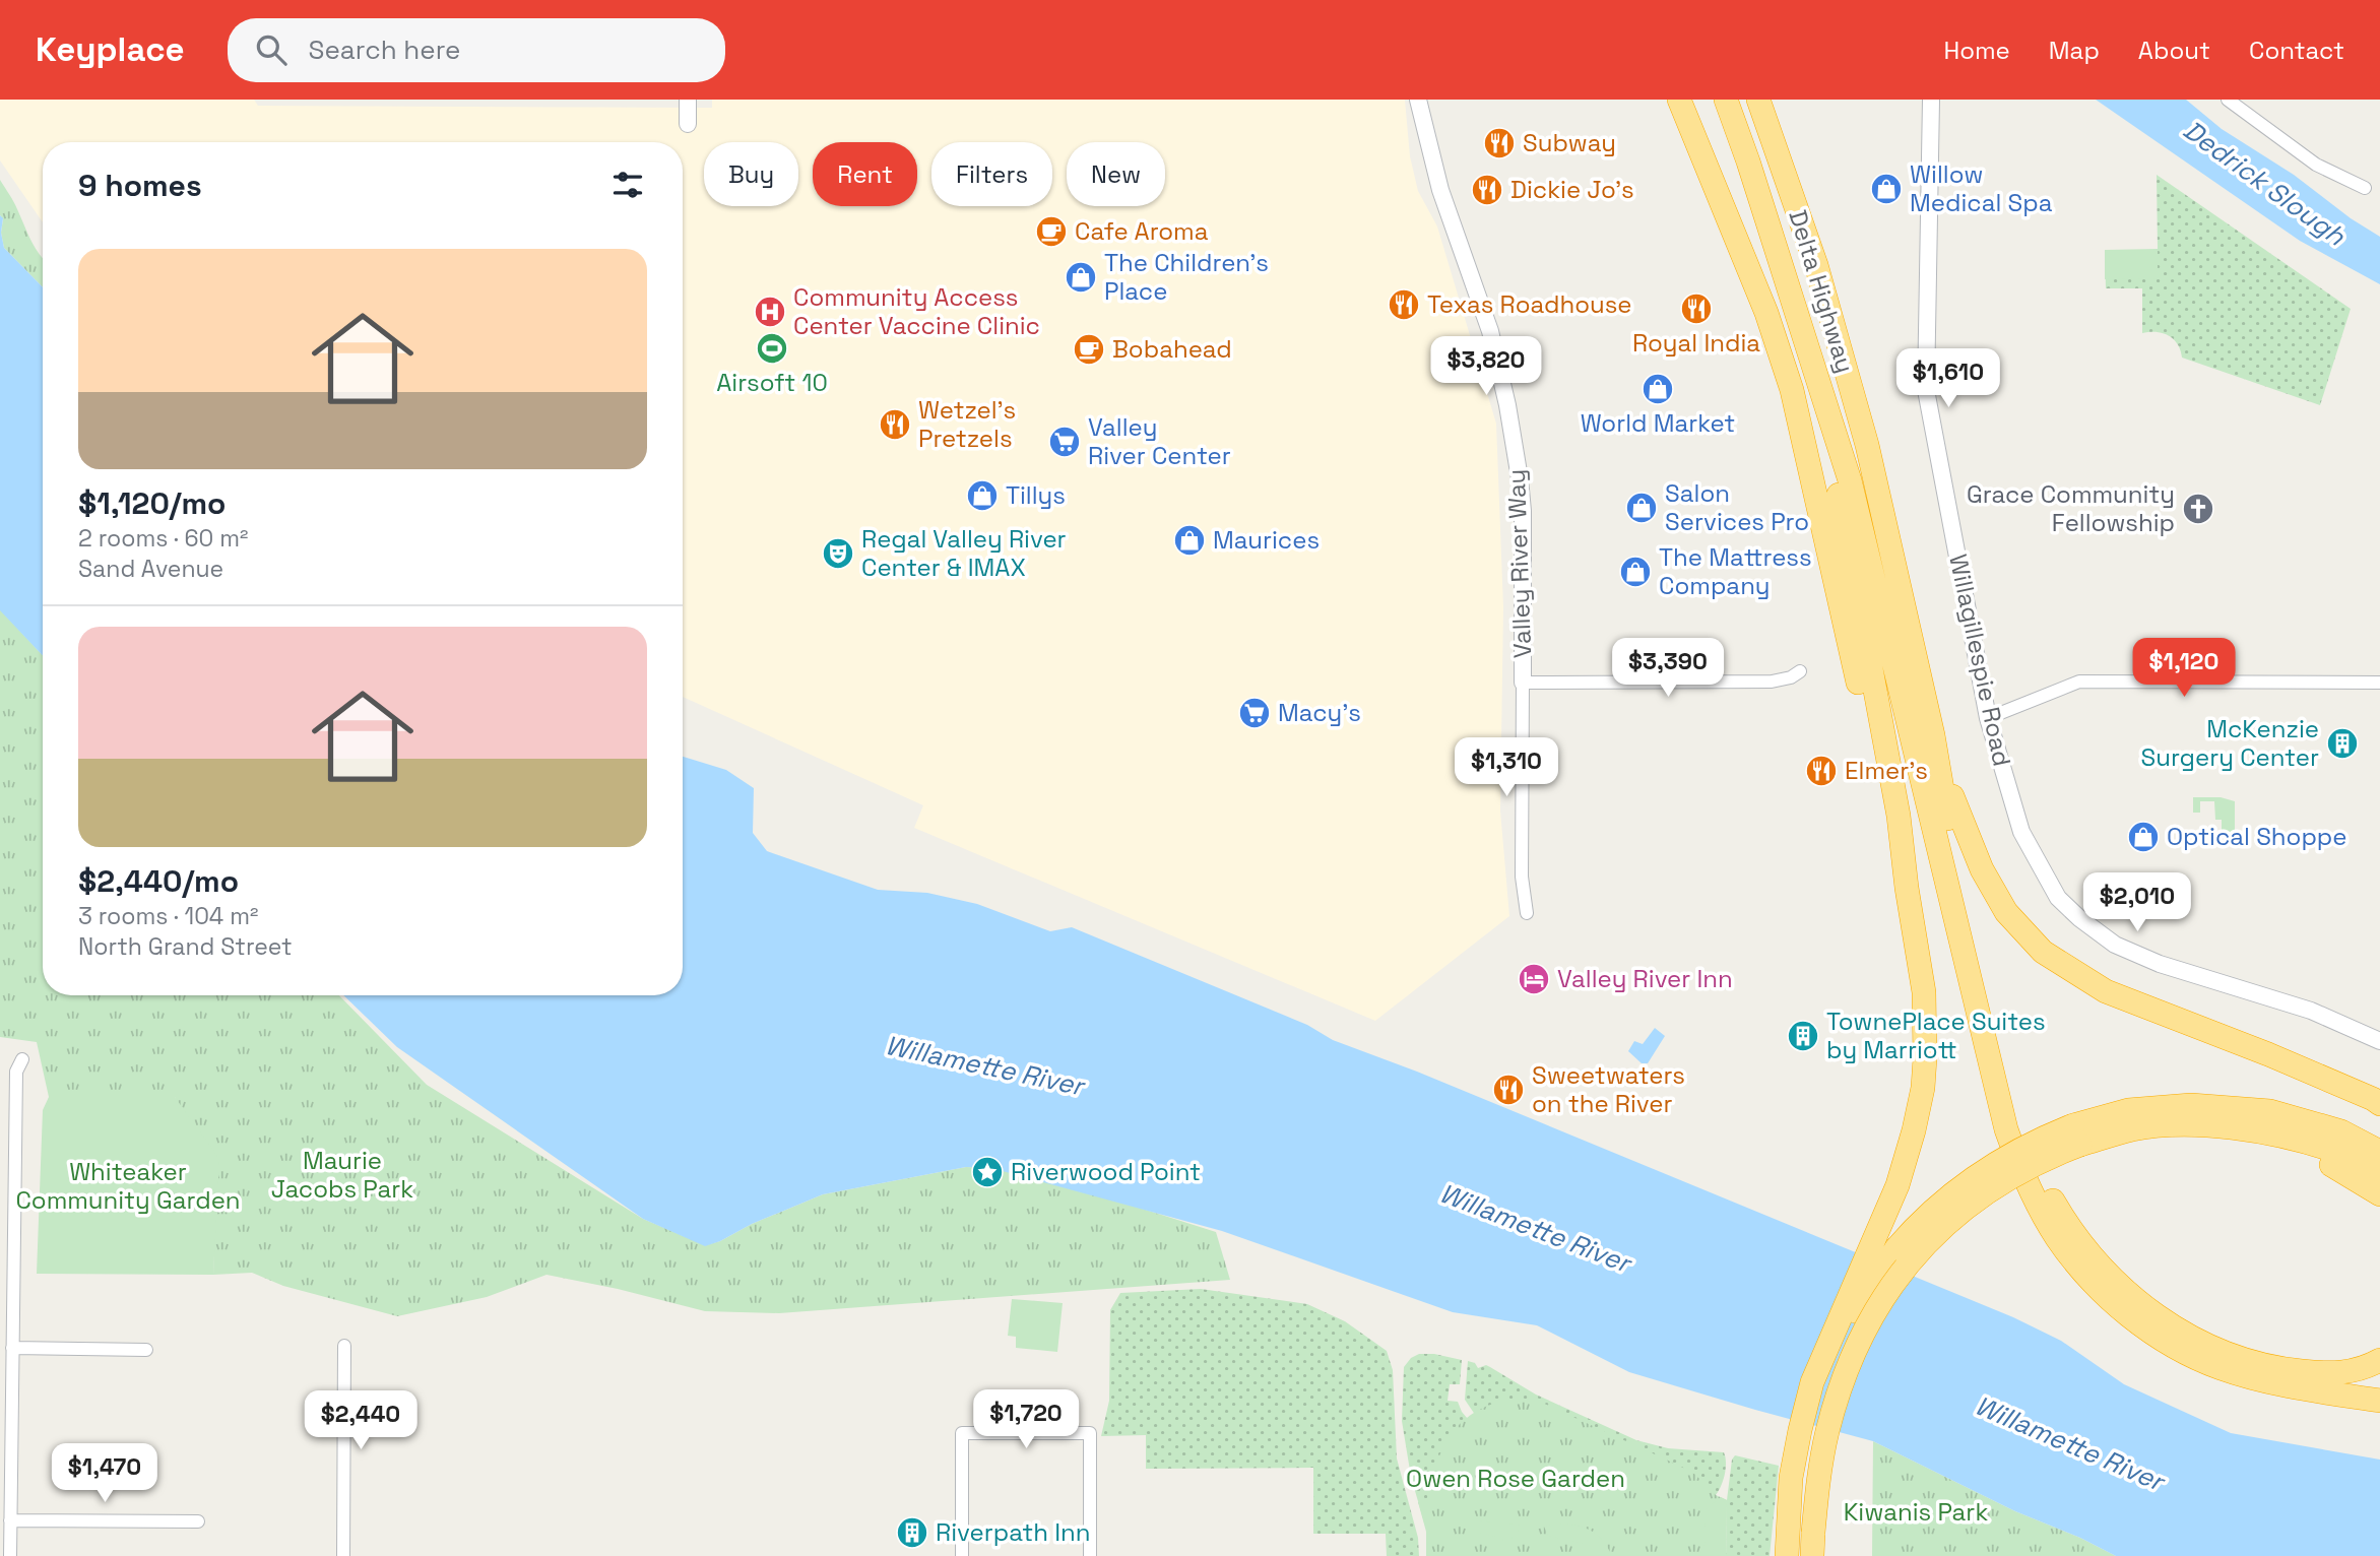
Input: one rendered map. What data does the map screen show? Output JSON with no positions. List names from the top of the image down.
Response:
{
  "streets": {
    "highway": ["Delta Highway"],
    "street": ["Valley River Way", "Willagillespie Road"]
  },
  "water": ["Dedrick Slough", "Willamette River"],
  "parks": [
    "Maurie Jacobs Park",
    "Whiteaker Community Garden",
    "Owen Rose Garden",
    "Kiwanis Park"
  ],
  "places": {
    "restaurant": [
      "Subway",
      "Dickie Jo's",
      "Texas Roadhouse",
      "Royal India",
      "Wetzel's Pretzels",
      "Elmer's",
      "Sweetwaters on the River"
    ],
    "shop": [
      "Willow Medical Spa",
      "The Children's Place",
      "World Market",
      "Tillys",
      "Salon Services Pro",
      "Maurices",
      "The Mattress Company",
      "Optical Shoppe"
    ],
    "cafe": ["Cafe Aroma", "Bobahead"],
    "hospital": ["Community Access Center Vaccine Clinic"],
    "sports": ["Airsoft 10"],
    "supermarket": ["Valley River Center", "Macy's"],
    "church": ["Grace Community Fellowship"],
    "theatre": ["Regal Valley River Center & IMAX"],
    "building": ["McKenzie Surgery Center", "TownePlace Suites by Marriott", "Riverpath Inn"],
    "hotel": ["Valley River Inn"],
    "place": ["Riverwood Point"]
  },
  "page": {
    "header": "Keyplace",
    "search": "Search here",
    "nav": [
      "Home",
      "Map",
      "About",
      "Contact"
    ],
    "chip": [
      "Buy",
      "Rent",
      "Filters",
      "New"
    ],
    "heading": "9 homes",
    "list": [
      {
        "name": "$1,120/mo",
        "note": "2 rooms · 60 m² · Sand Avenue"
      },
      {
        "name": "$2,440/mo",
        "note": "3 rooms · 104 m² · North Grand Street"
      }
    ],
    "price": [
      "$3,820",
      "$1,610",
      "$3,390",
      "$1,120",
      "$1,310",
      "$2,010",
      "$1,720",
      "$2,440",
      "$1,470"
    ]
  }
}
